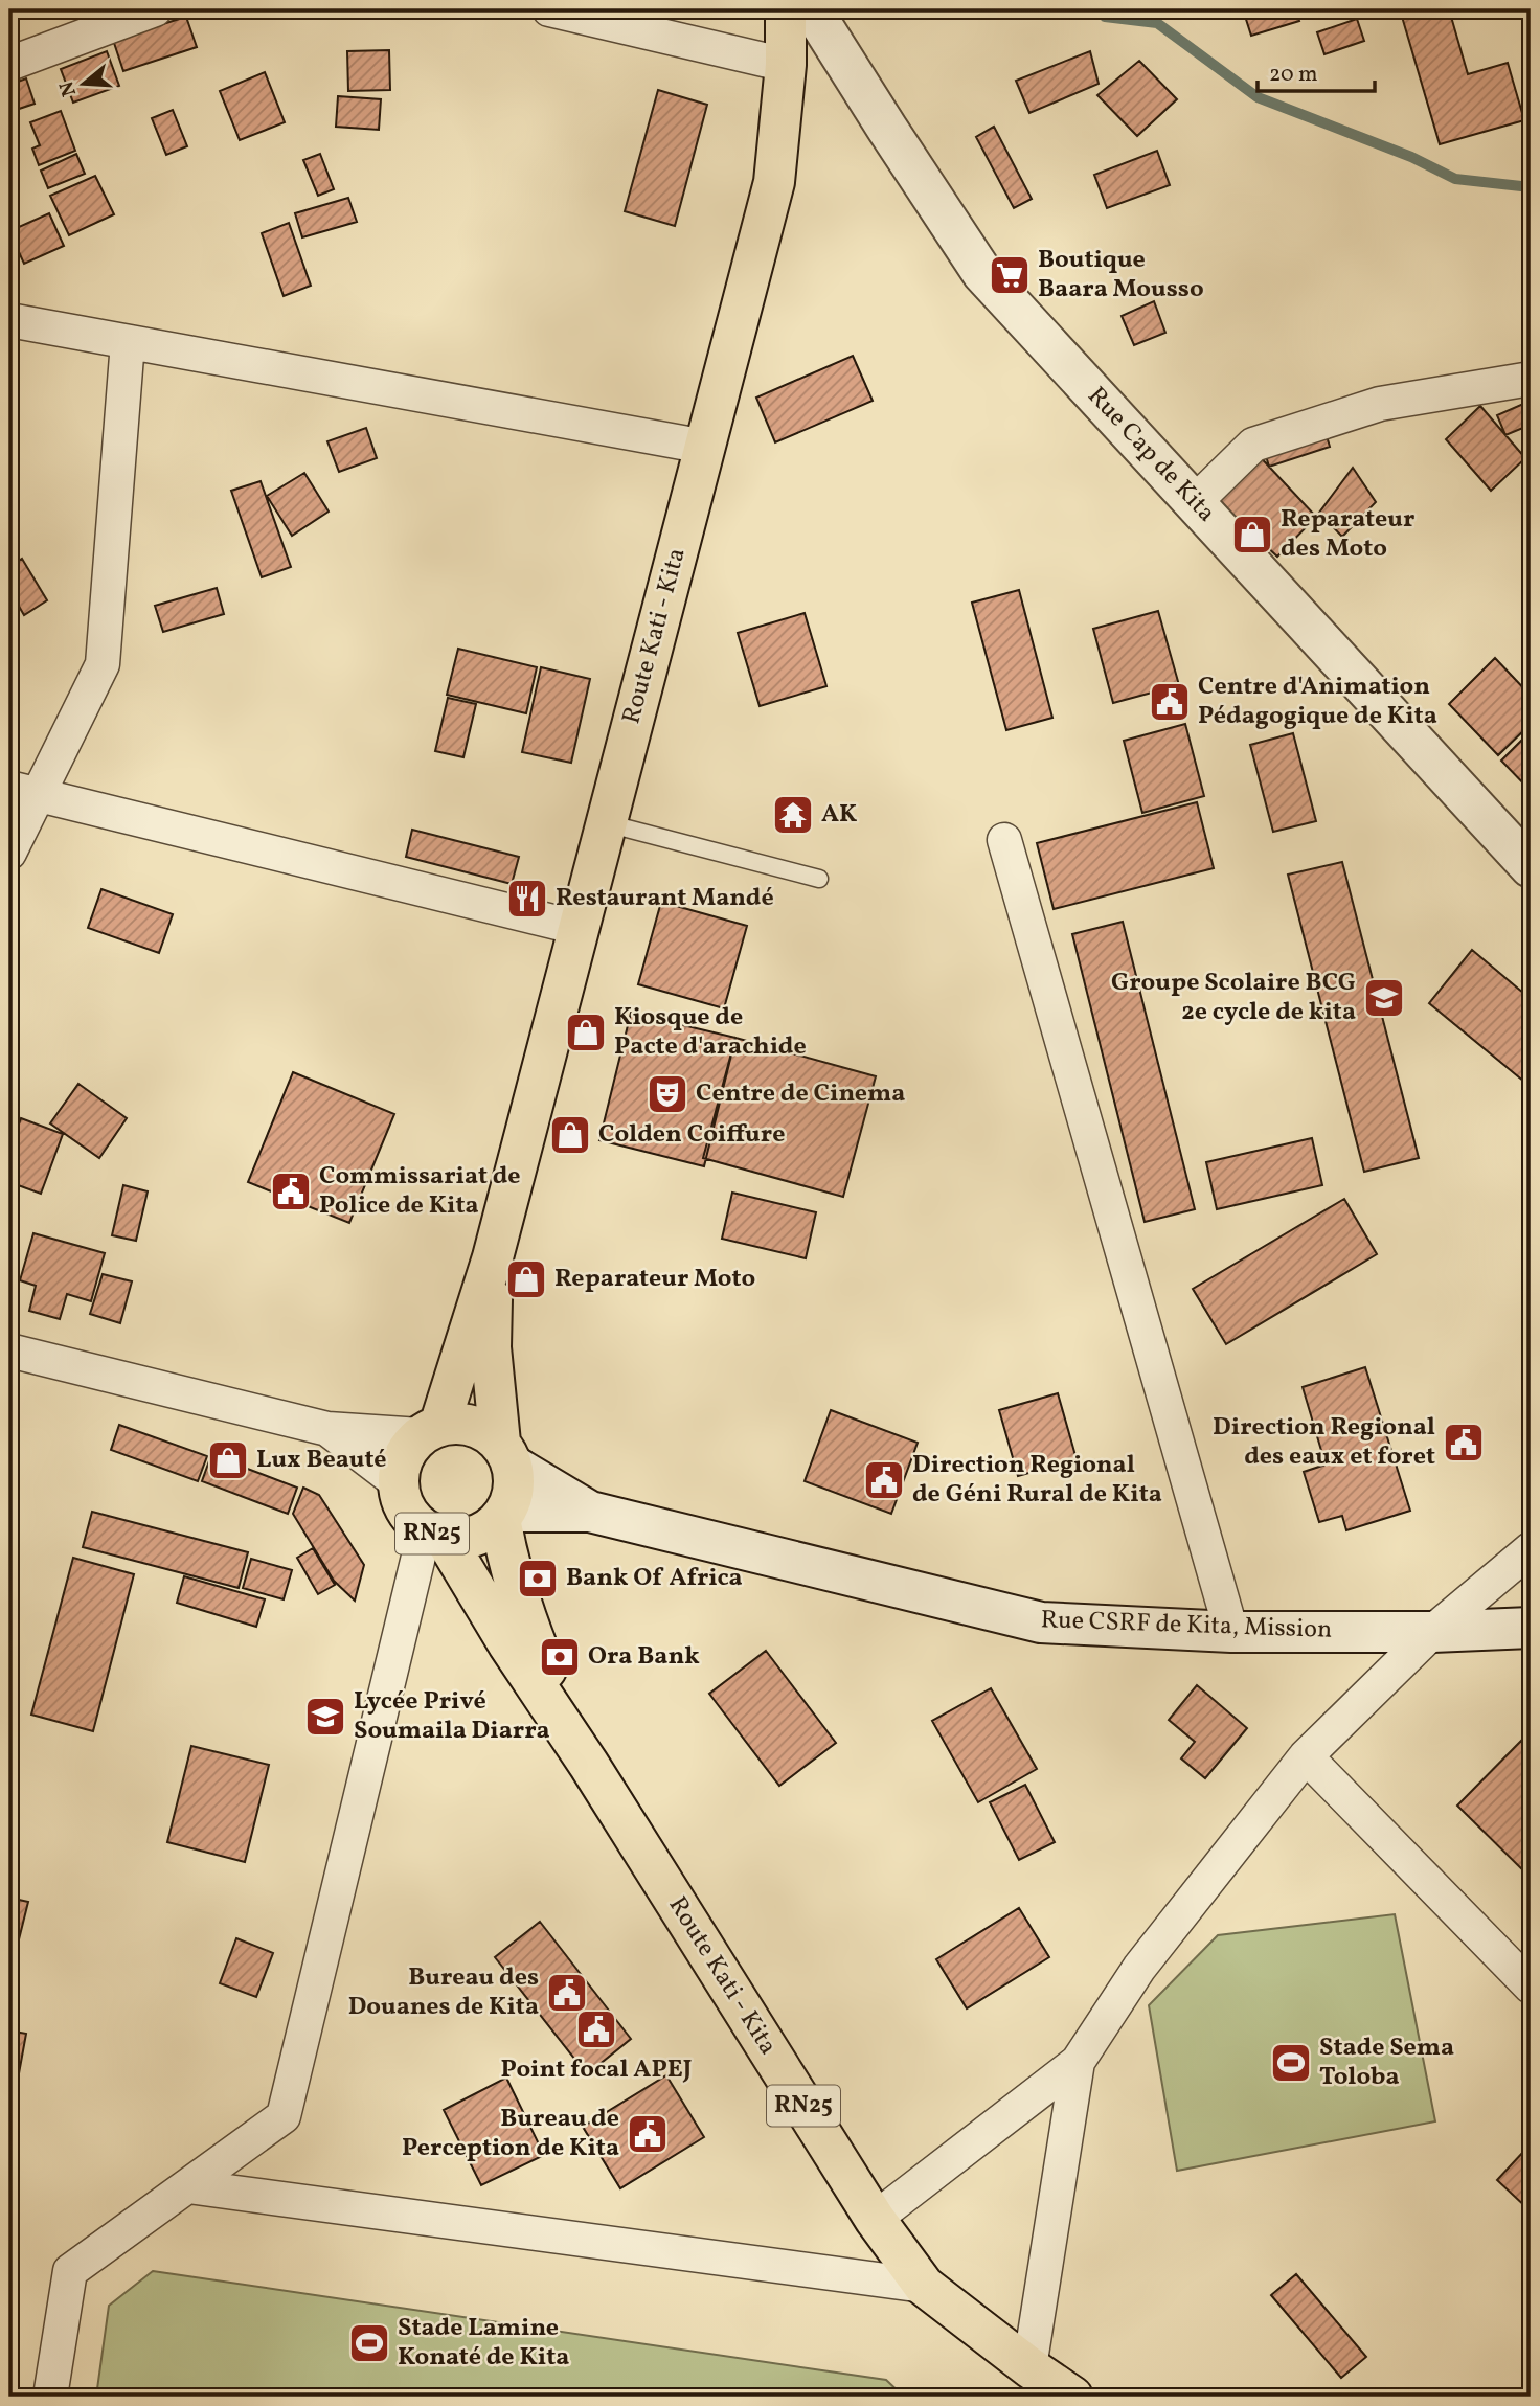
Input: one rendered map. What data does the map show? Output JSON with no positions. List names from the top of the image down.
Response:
{
  "streets": {
    "main road": [
      "Rue Cap de Kita",
      "Route Kati - Kita",
      "RN25",
      "Rue CSRF de Kita, Mission"
    ]
  },
  "crossings": [
    ["Route Kati - Kita", "RN25"]
  ],
  "places": {
    "supermarket": ["Boutique Baara Mousso"],
    "shop": [
      "Reparateur des Moto",
      "Kiosque de Pacte d'arachide",
      "Colden Coiffure",
      "Reparateur Moto",
      "Lux Beauté"
    ],
    "public building": [
      "Centre d'Animation Pédagogique de Kita",
      "Commissariat de Police de Kita",
      "Direction Regional des eaux et foret",
      "Direction Regional de Géni Rural de Kita",
      "Bureau des Douanes de Kita",
      "Point focal APEJ",
      "Bureau de Perception de Kita"
    ],
    "temple": ["AK"],
    "restaurant": ["Restaurant Mandé"],
    "school or university": ["Groupe Scolaire BCG 2e cycle de kita", "Lycée Privé Soumaila Diarra"],
    "theatre": ["Centre de Cinema"],
    "bank": ["Bank Of Africa", "Ora Bank"],
    "sports": ["Stade Sema Toloba", "Stade Lamine Konaté de Kita"]
  },
  "scale_bar": "20 m",
  "north": "left"
}
